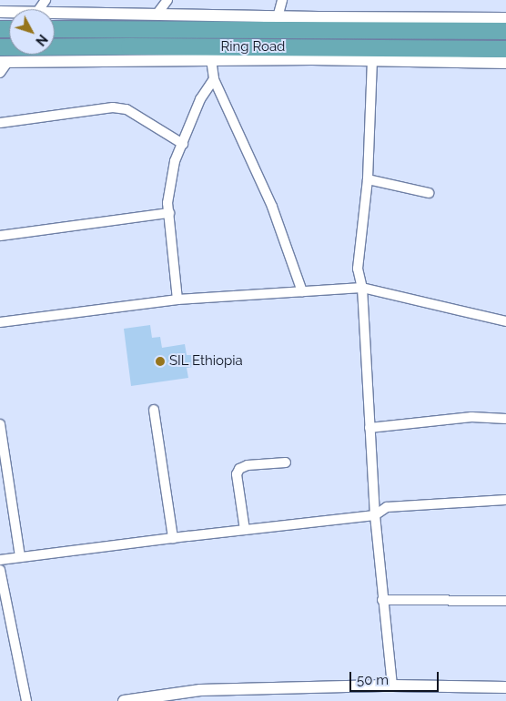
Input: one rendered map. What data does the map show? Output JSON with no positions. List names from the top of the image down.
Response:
{
  "streets": {
    "highway": ["Ring Road"]
  },
  "places": ["SIL Ethiopia"],
  "scale_bar": "50 m",
  "north": "bottom right"
}
